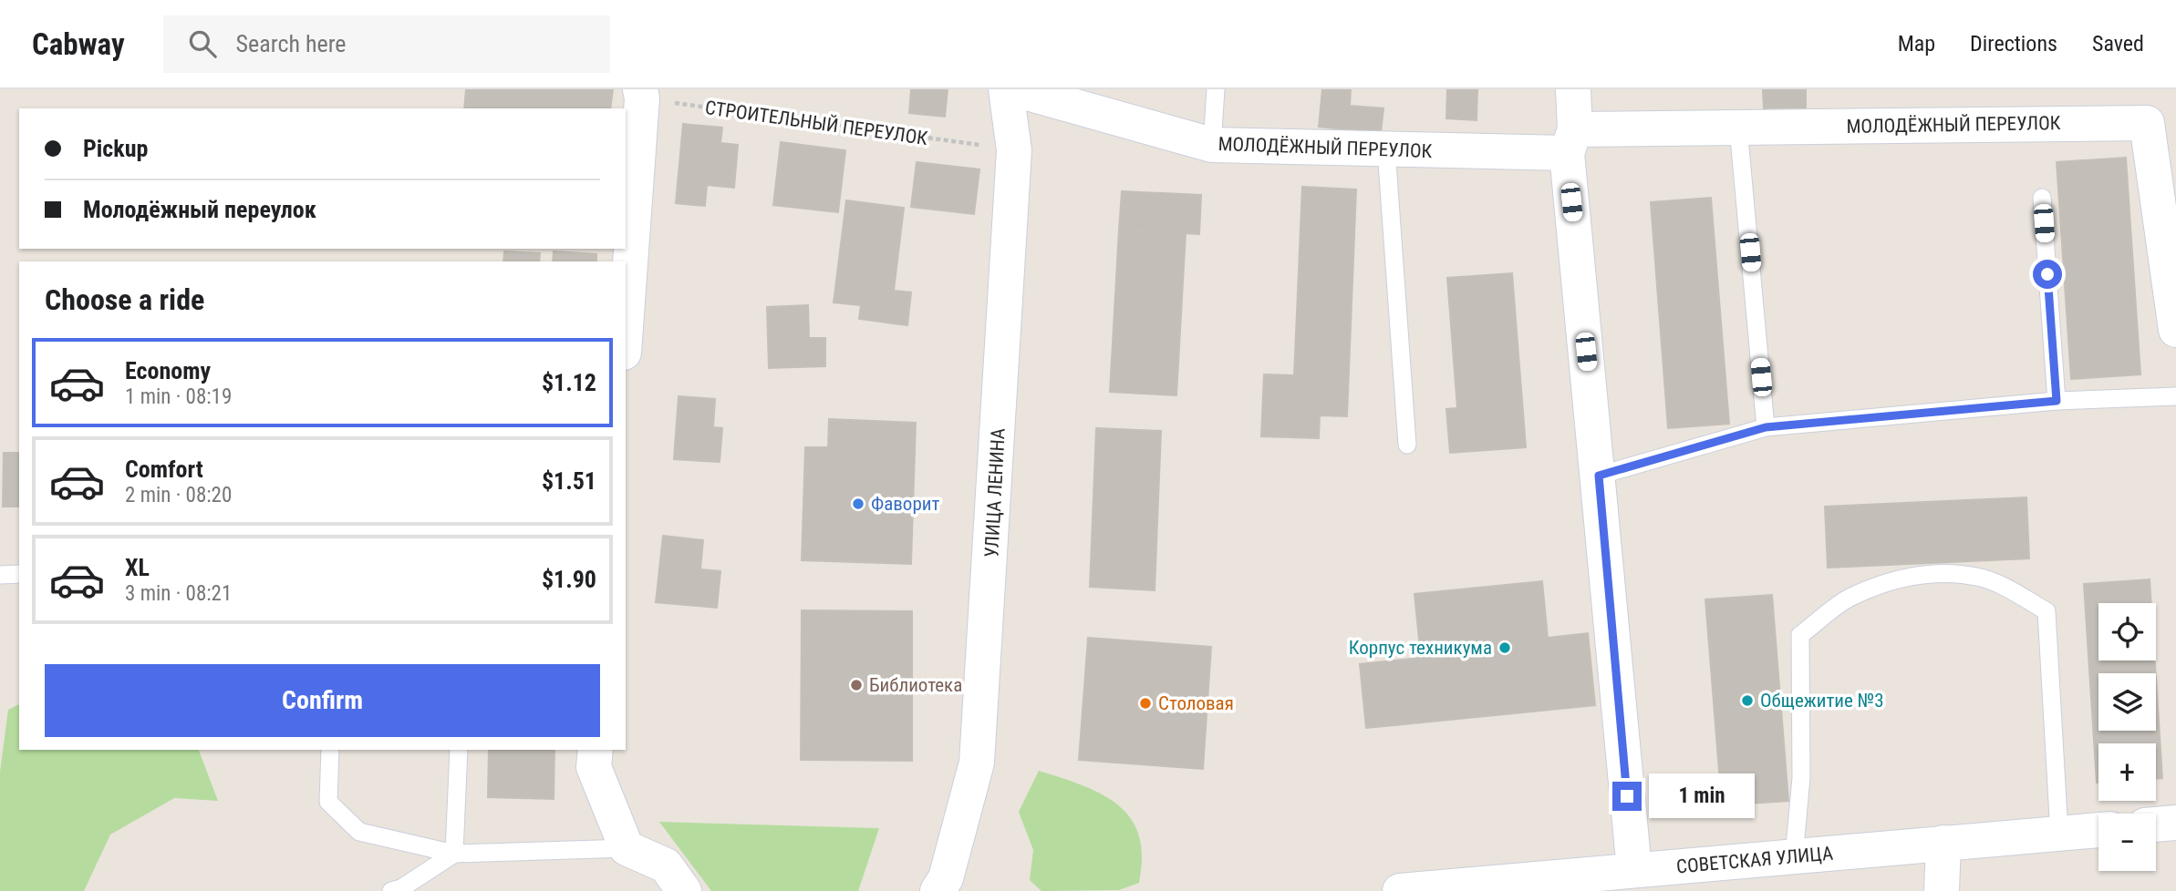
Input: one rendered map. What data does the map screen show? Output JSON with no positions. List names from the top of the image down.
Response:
{
  "streets": {
    "street": ["МОЛОДЁЖНЫЙ ПЕРЕУЛОК", "УЛИЦА ЛЕНИНА", "СОВЕТСКАЯ УЛИЦА"],
    "path": ["СТРОИТЕЛЬНЫЙ ПЕРЕУЛОК"]
  },
  "crossings": [
    ["СТРОИТЕЛЬНЫЙ ПЕРЕУЛОК", "УЛИЦА ЛЕНИНА"]
  ],
  "places": [
    "Фаворит",
    "Корпус техникума",
    "Библиотека",
    "Общежитие №3",
    "Столовая"
  ],
  "page": {
    "header": "Cabway",
    "search": "Search here",
    "nav": ["Map", "Directions", "Saved"],
    "banner": ["Pickup", "Молодёжный переулок"],
    "heading": "Choose a ride",
    "list": [
      {
        "name": "Economy",
        "note": "1 min · 08:19",
        "value": "$1.12"
      },
      {
        "name": "Comfort",
        "note": "2 min · 08:20",
        "value": "$1.51"
      },
      {
        "name": "XL",
        "note": "3 min · 08:21",
        "value": "$1.90"
      }
    ],
    "map_buttons": ["+", "−"],
    "buttons": "Confirm",
    "bubble": "1 min"
  }
}
